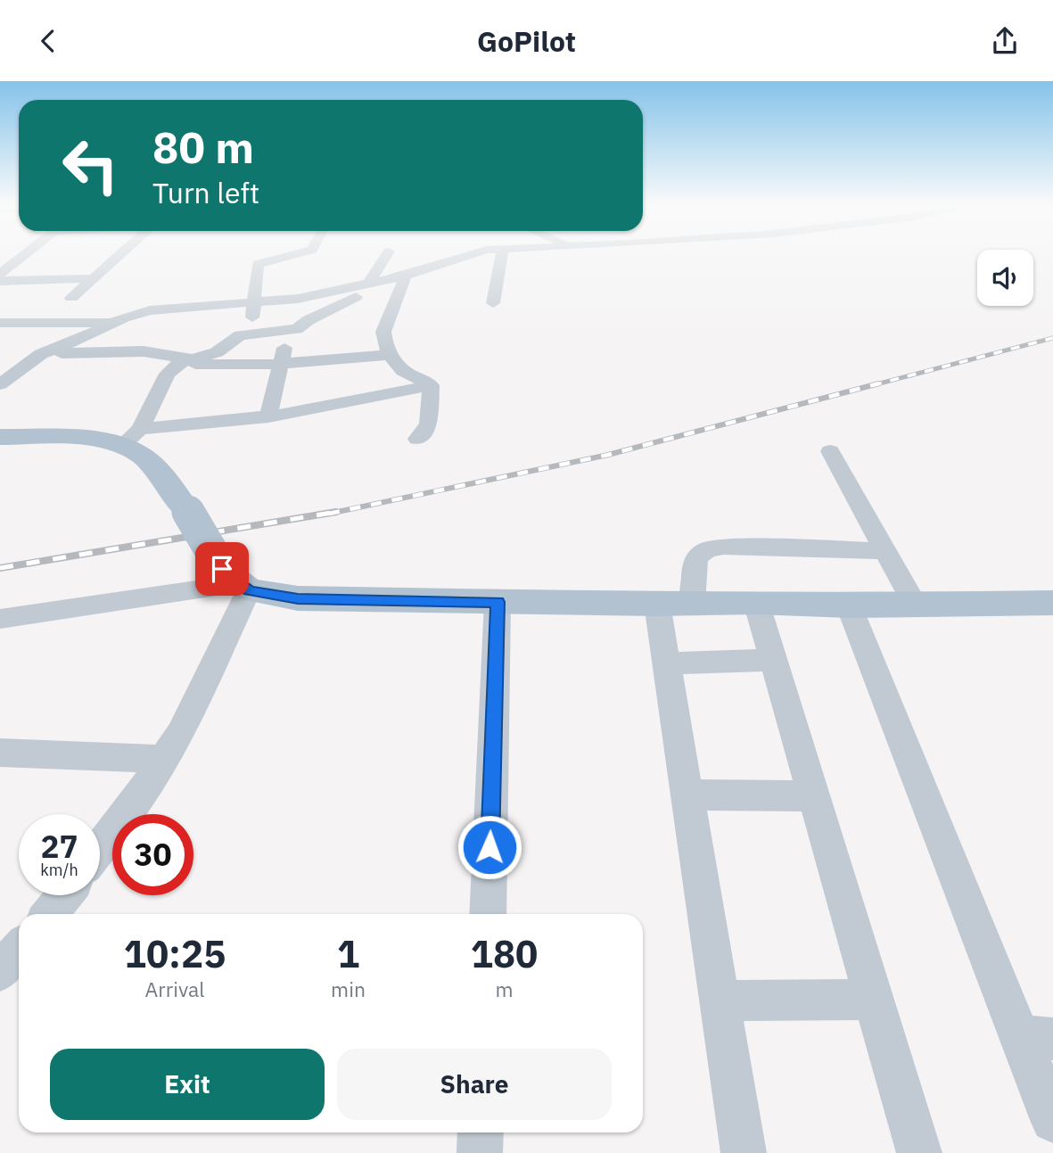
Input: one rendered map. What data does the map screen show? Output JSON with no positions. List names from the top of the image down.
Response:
{
  "page": {
    "header": "GoPilot",
    "turn": ["80 m", "Turn left"],
    "speed": "27 km/h",
    "limit": "30",
    "eta": [
      "10:25",
      "Arrival",
      "1",
      "min",
      "180",
      "m"
    ],
    "buttons": ["Exit", "Share"]
  }
}
